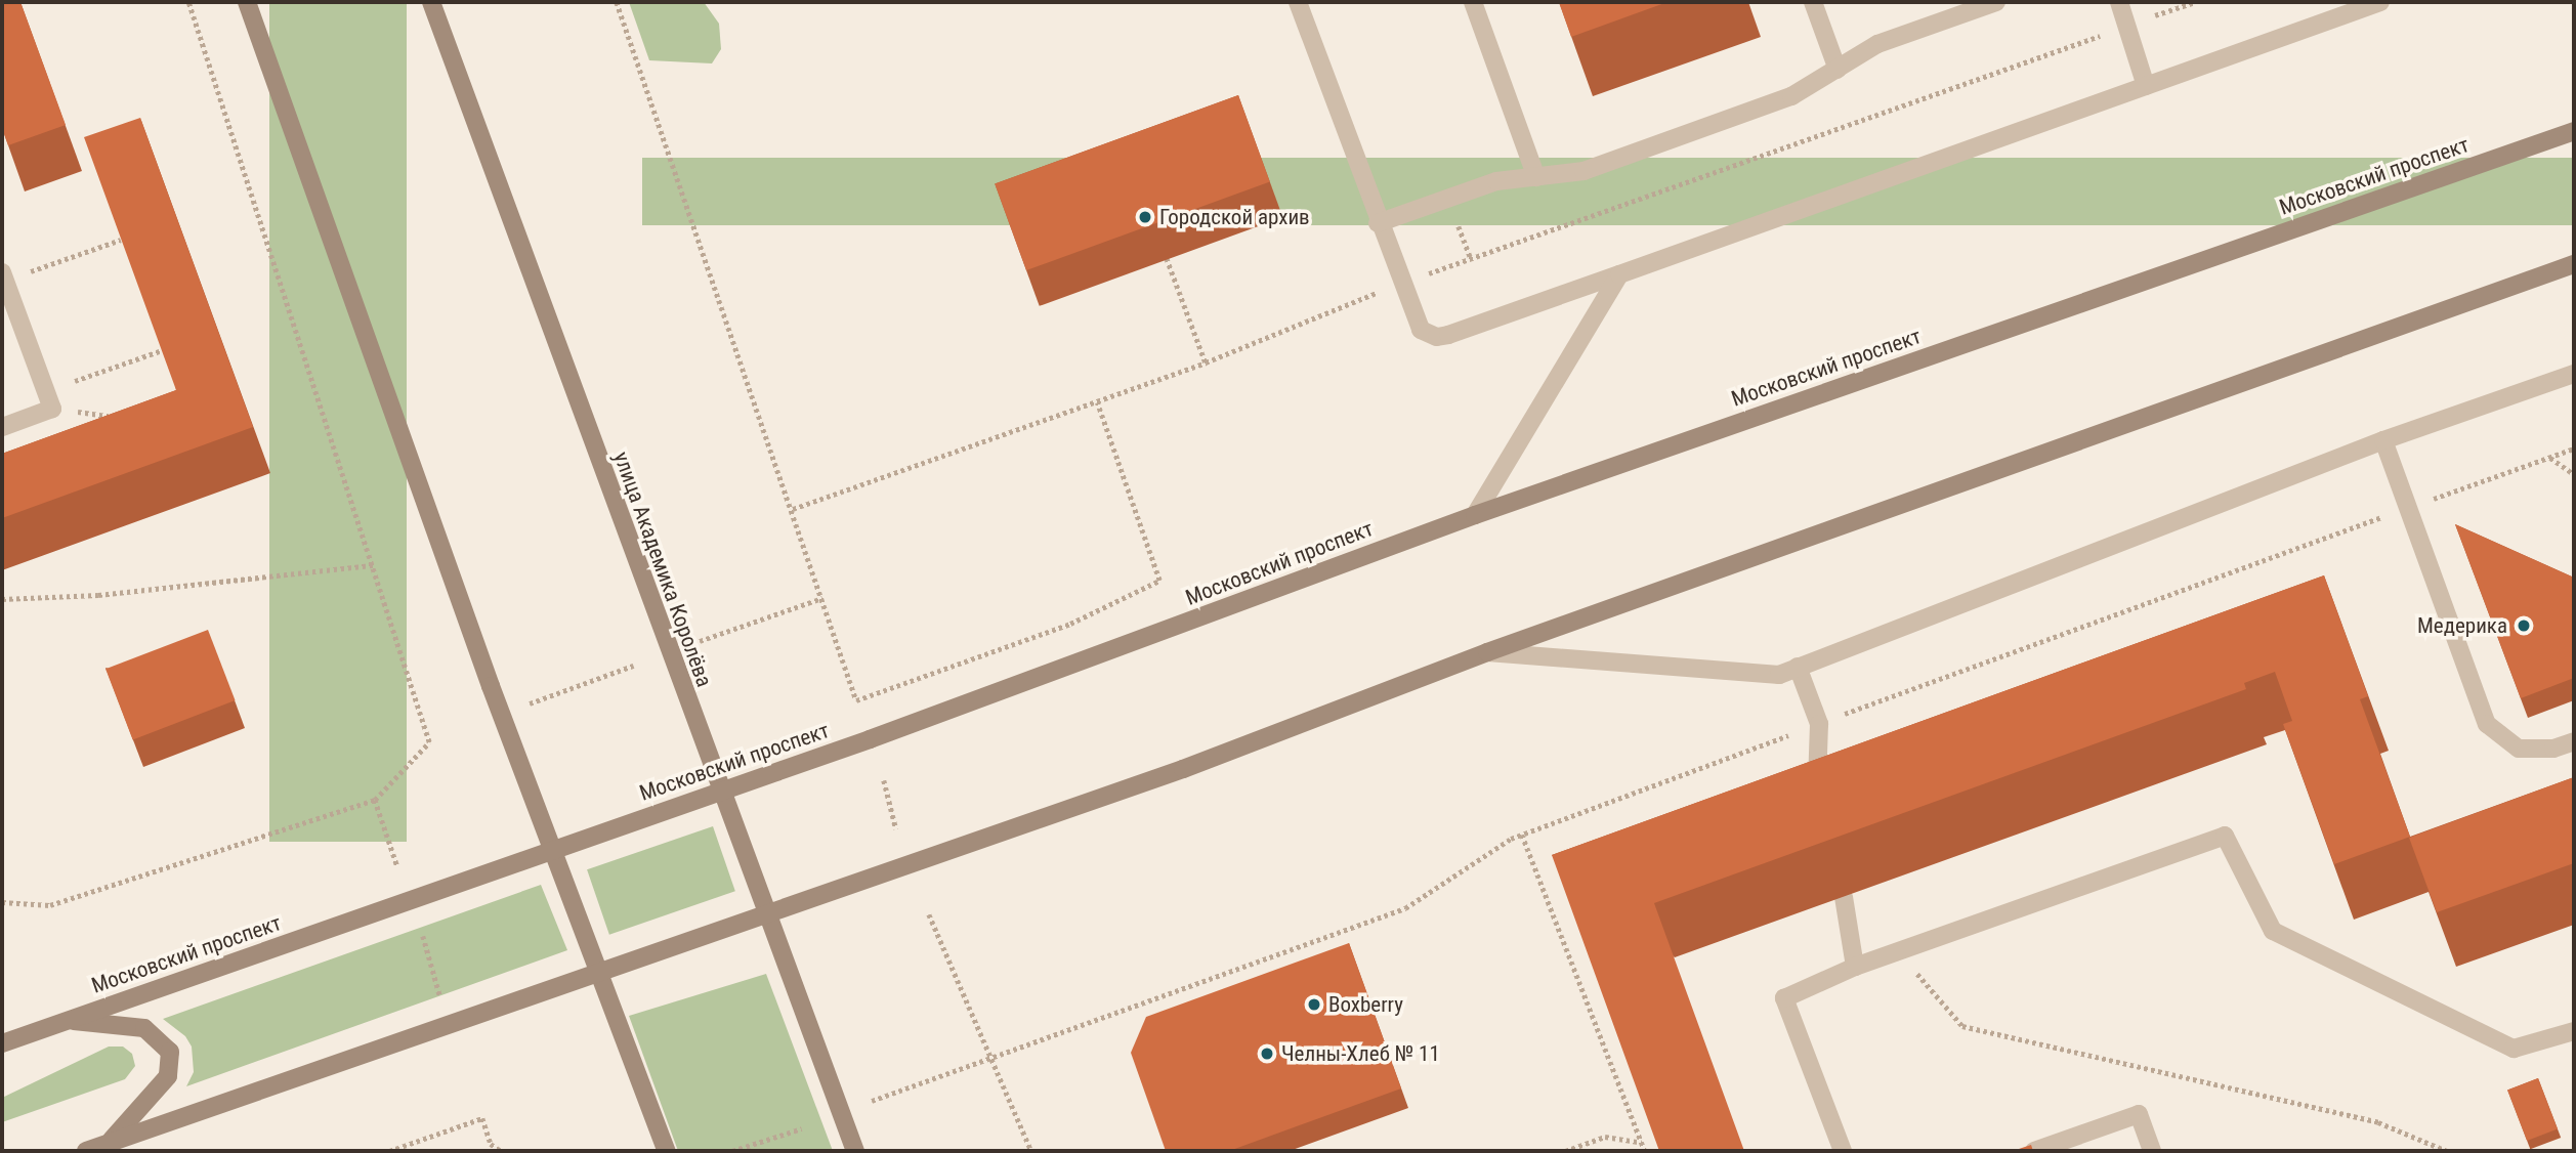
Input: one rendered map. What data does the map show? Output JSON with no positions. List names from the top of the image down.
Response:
{
  "streets": {
    "main road": ["Московский проспект", "улица Академика Королёва"]
  },
  "crossings": [
    ["Московский проспект", "улица Академика Королёва"]
  ],
  "places": [
    "Городской архив",
    "Медерика",
    "Boxberry",
    "Челны-Хлеб № 11"
  ]
}
